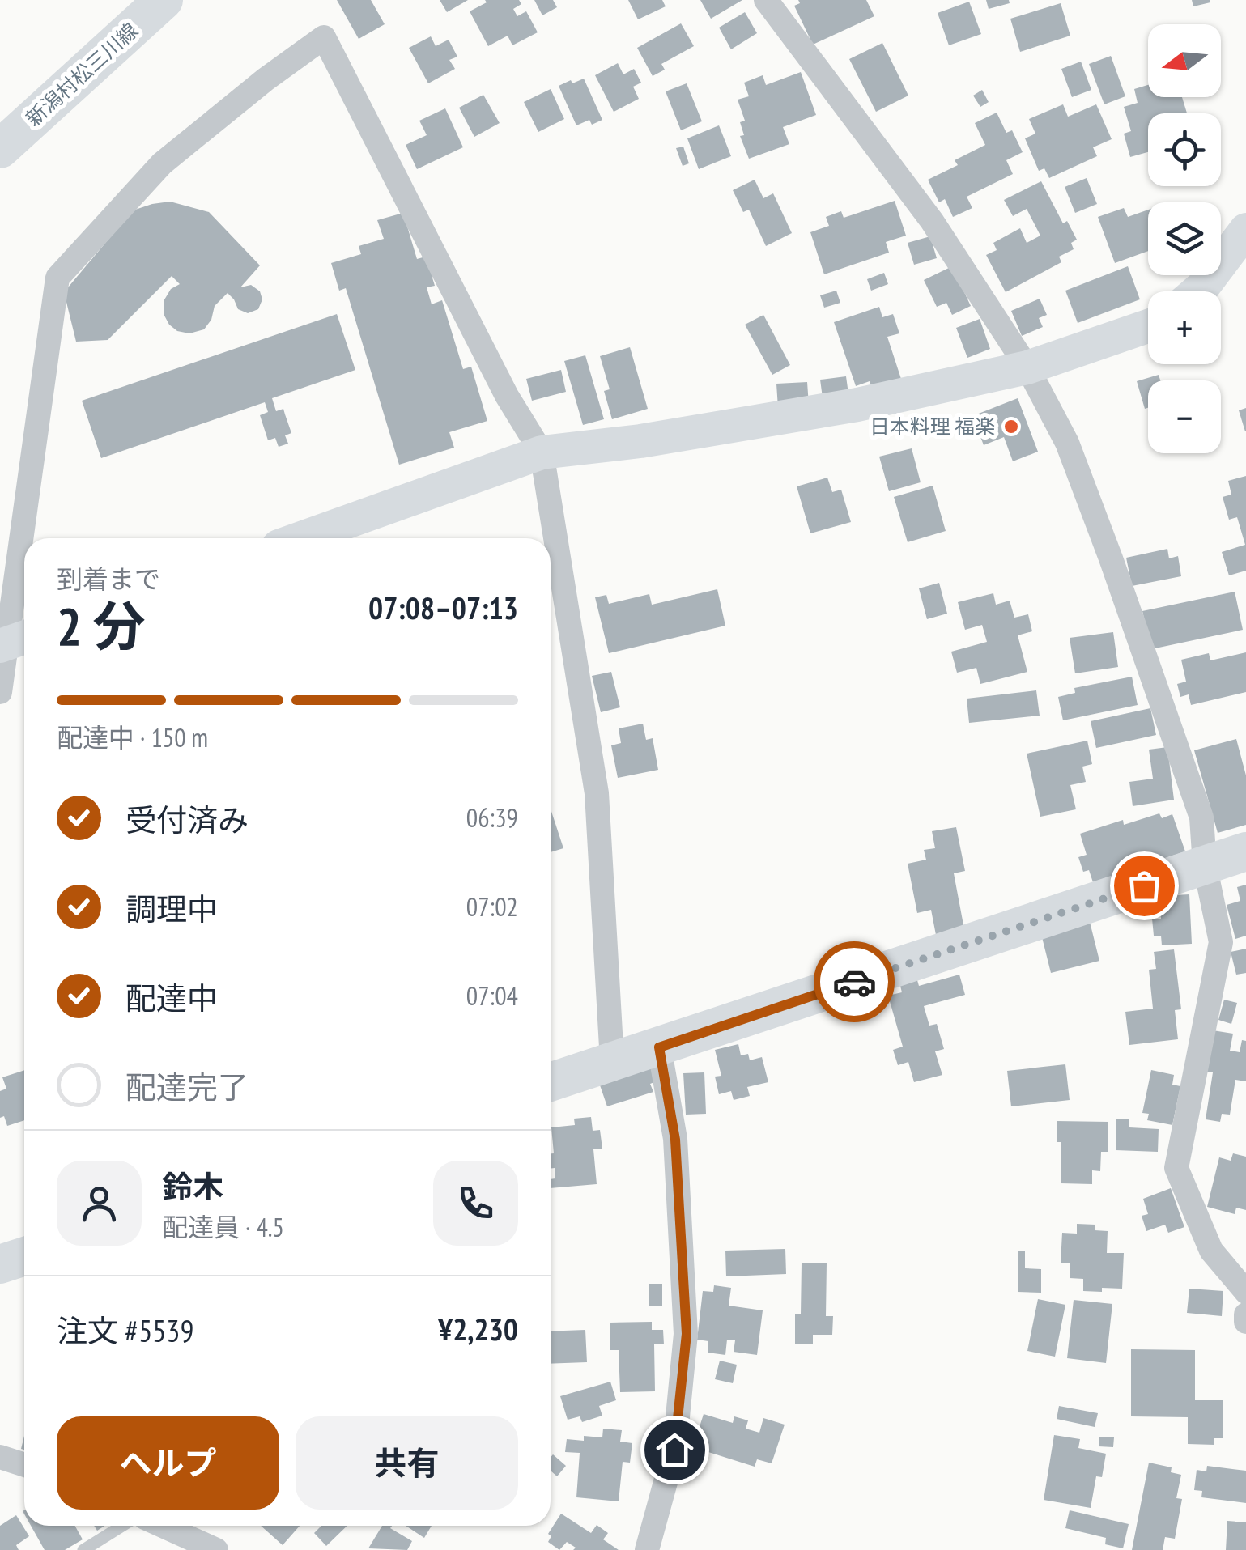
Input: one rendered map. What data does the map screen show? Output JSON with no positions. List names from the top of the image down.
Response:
{
  "streets": {
    "main road": ["新潟村松三川線"]
  },
  "places": ["日本料理 福楽"],
  "north": "left",
  "page": {
    "map_buttons": ["+", "−"],
    "heading": ["2 分", "到着まで", "07:08–07:13"],
    "panel": [
      "鈴木",
      "配達員 · 4.5",
      "注文 #5539",
      "¥2,230"
    ],
    "bar": "配達中 · 150 m",
    "list": [
      ["受付済み", "06:39"],
      ["調理中", "07:02"],
      ["配達中", "07:04"],
      "配達完了"
    ],
    "buttons": ["ヘルプ", "共有"]
  }
}
